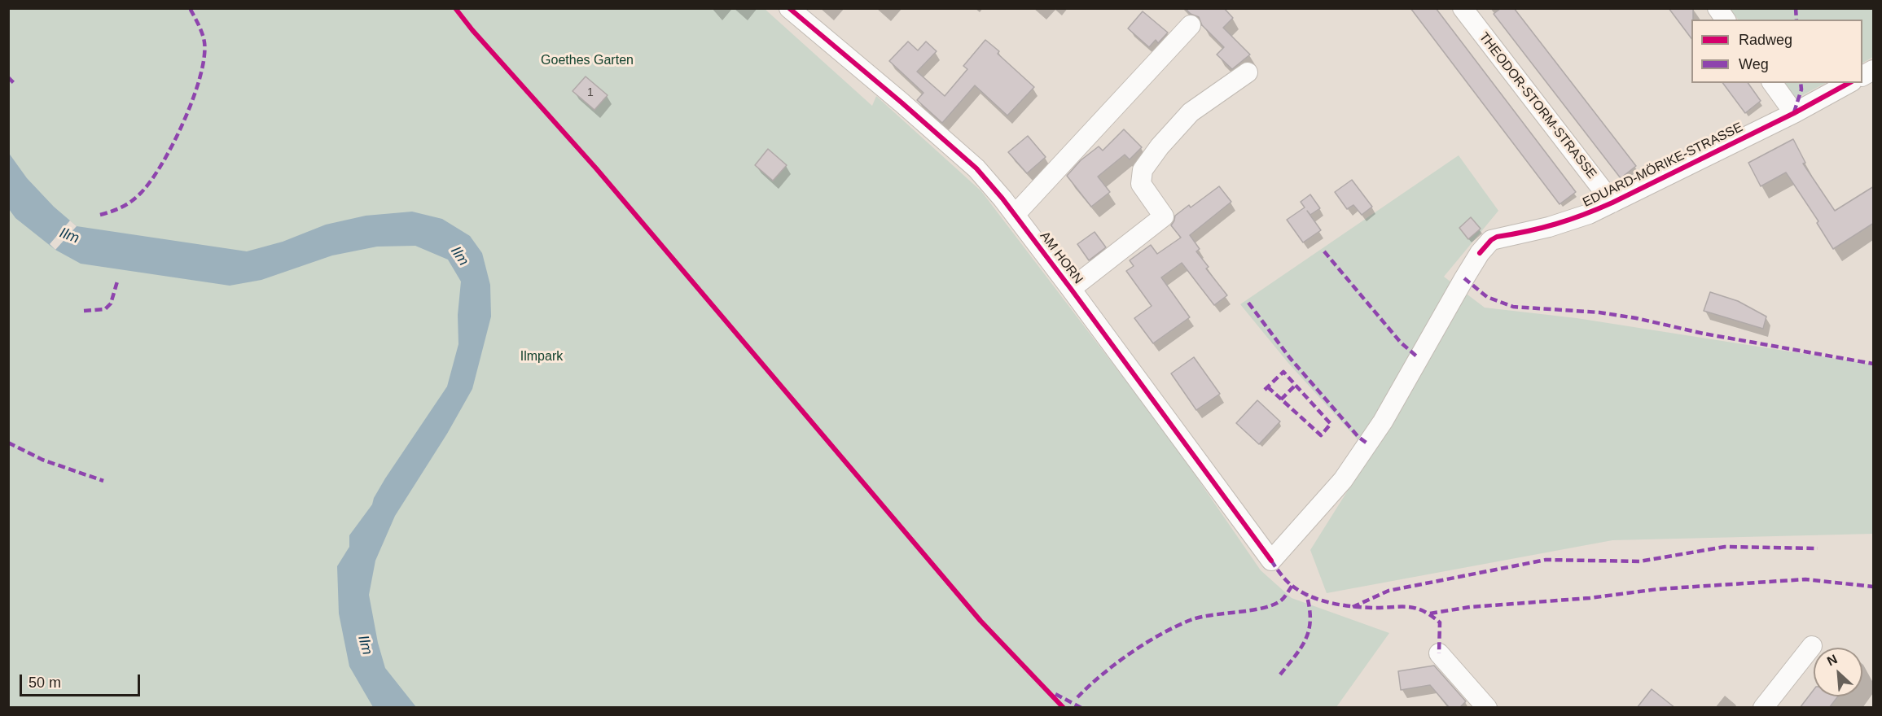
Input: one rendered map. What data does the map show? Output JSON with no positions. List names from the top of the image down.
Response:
{
  "streets": {
    "street": ["THEODOR-STORM-STRASSE", "EDUARD-MÖRIKE-STRASSE", "AM HORN"]
  },
  "crossings": [
    ["THEODOR-STORM-STRASSE", "EDUARD-MÖRIKE-STRASSE"],
    ["EDUARD-MÖRIKE-STRASSE", "AM HORN"]
  ],
  "water": ["Ilm"],
  "parks": ["Goethes Garten", "Ilmpark"],
  "house_numbers": ["1"],
  "legend": ["Radweg", "Weg"],
  "scale_bar": "50 m",
  "north": "top left"
}
